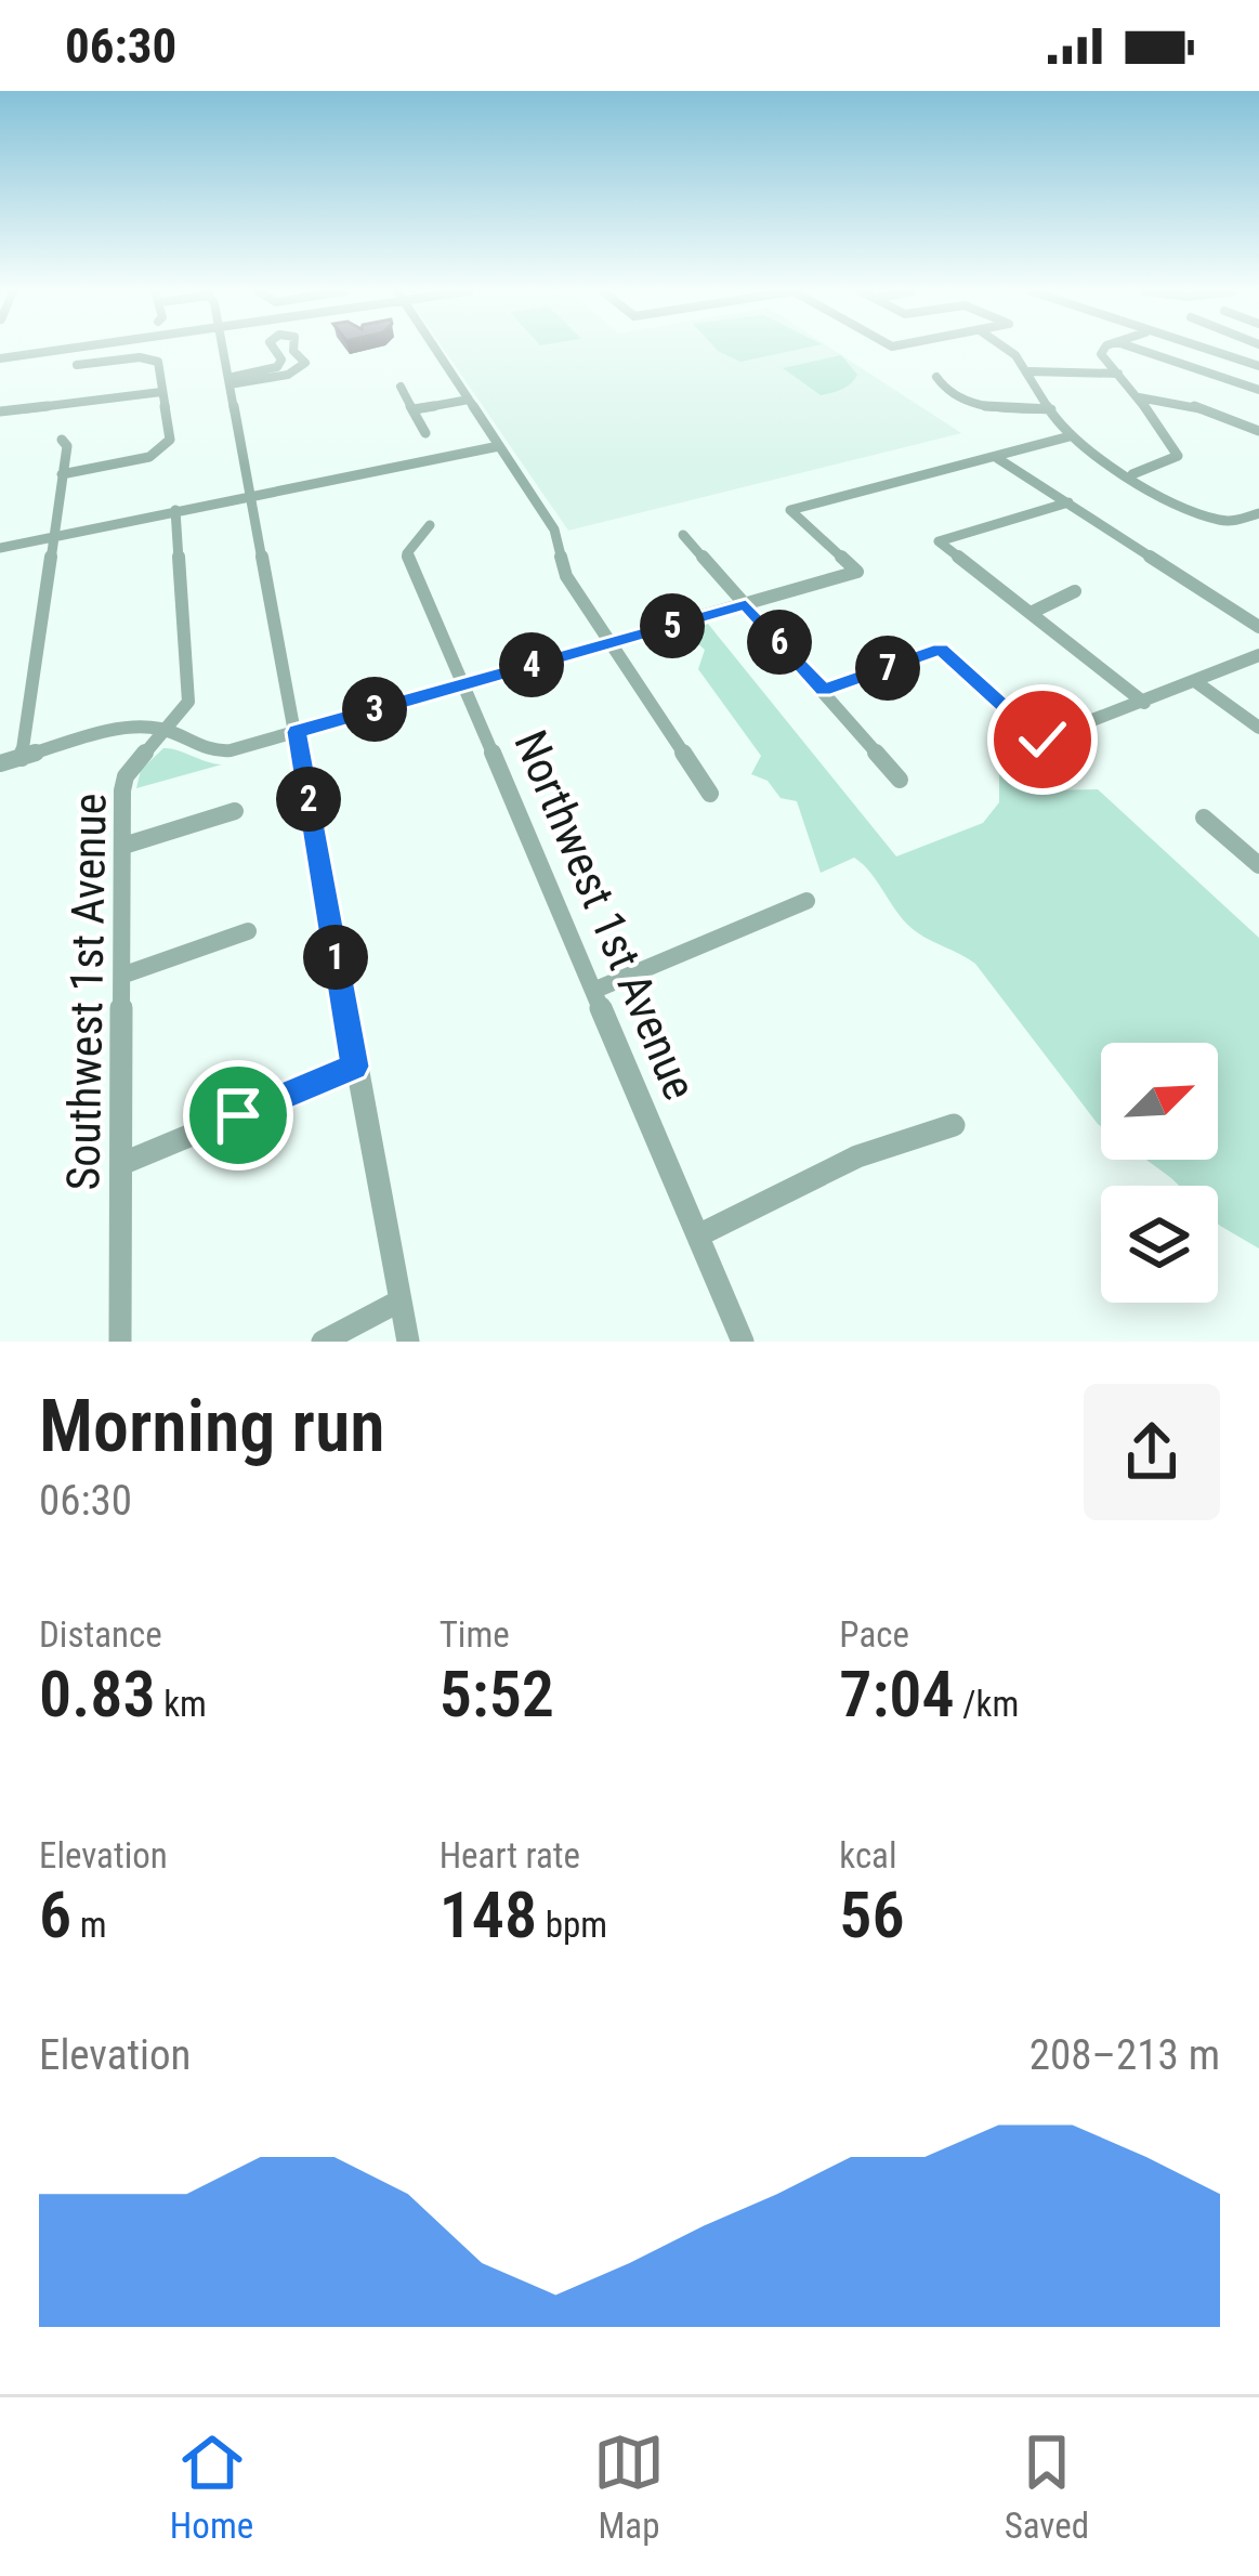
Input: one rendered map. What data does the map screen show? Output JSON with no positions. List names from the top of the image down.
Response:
{
  "streets": {
    "street": ["Northwest 1st Avenue", "Southwest 1st Avenue"]
  },
  "north": "top right",
  "page": {
    "status": "06:30",
    "pins": [
      "5",
      "6",
      "4",
      "7",
      "3",
      "2",
      "1"
    ],
    "heading": ["Morning run", "06:30"],
    "stats": [
      ["Distance", "0.83 km"],
      ["Time", "5:52"],
      ["Pace", "7:04 /km"],
      ["Elevation", "6 m"],
      ["Heart rate", "148 bpm"],
      ["kcal", "56"]
    ],
    "chart": ["Elevation", "208–213 m"],
    "tabs": ["Home", "Map", "Saved"]
  }
}
